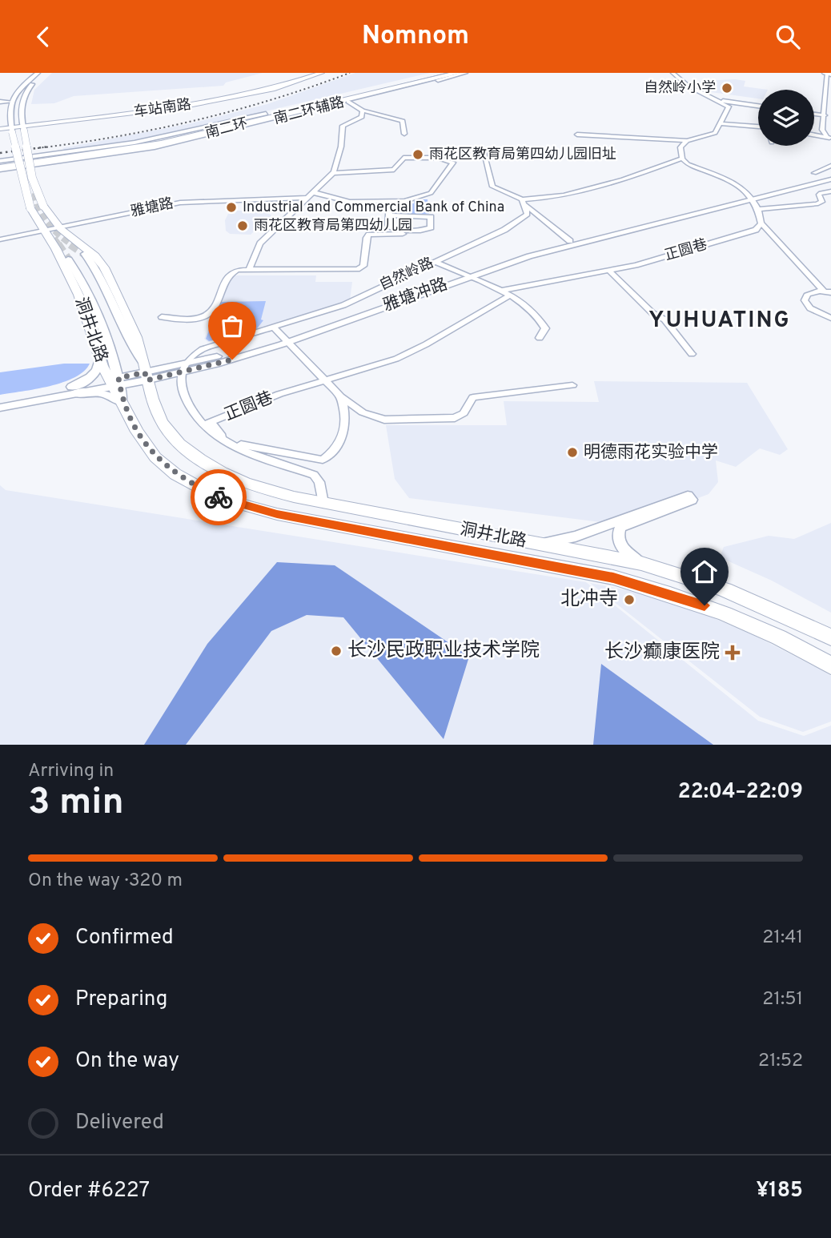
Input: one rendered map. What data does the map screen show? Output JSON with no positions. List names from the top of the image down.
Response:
{
  "streets": {
    "highway": ["南二环"],
    "main road": ["车站南路", "南二环辅路", "洞井北路"],
    "street": [
      "雅塘路",
      "正圆巷",
      "自然岭路",
      "雅塘冲路"
    ]
  },
  "crossings": [
    ["车站南路", "洞井北路"],
    ["南二环辅路", "南二环"],
    ["雅塘路", "洞井北路"],
    ["自然岭路", "雅塘冲路"],
    ["雅塘冲路", "洞井北路"]
  ],
  "districts": ["YUHUATING"],
  "places": {
    "other": [
      "自然岭小学",
      "雨花区教育局第四幼儿园旧址",
      "Industrial and Commercial Bank of China",
      "雨花区教育局第四幼儿园",
      "明德雨花实验中学",
      "北冲寺",
      "长沙民政职业技术学院"
    ],
    "health": ["长沙癫康医院"]
  },
  "page": {
    "header": "Nomnom",
    "heading": ["3 min", "Arriving in", "22:04–22:09"],
    "panel": ["Order #6227", "¥185"],
    "bar": "On the way · 320 m",
    "list": [
      ["Confirmed", "21:41"],
      ["Preparing", "21:51"],
      ["On the way", "21:52"],
      "Delivered"
    ]
  }
}
